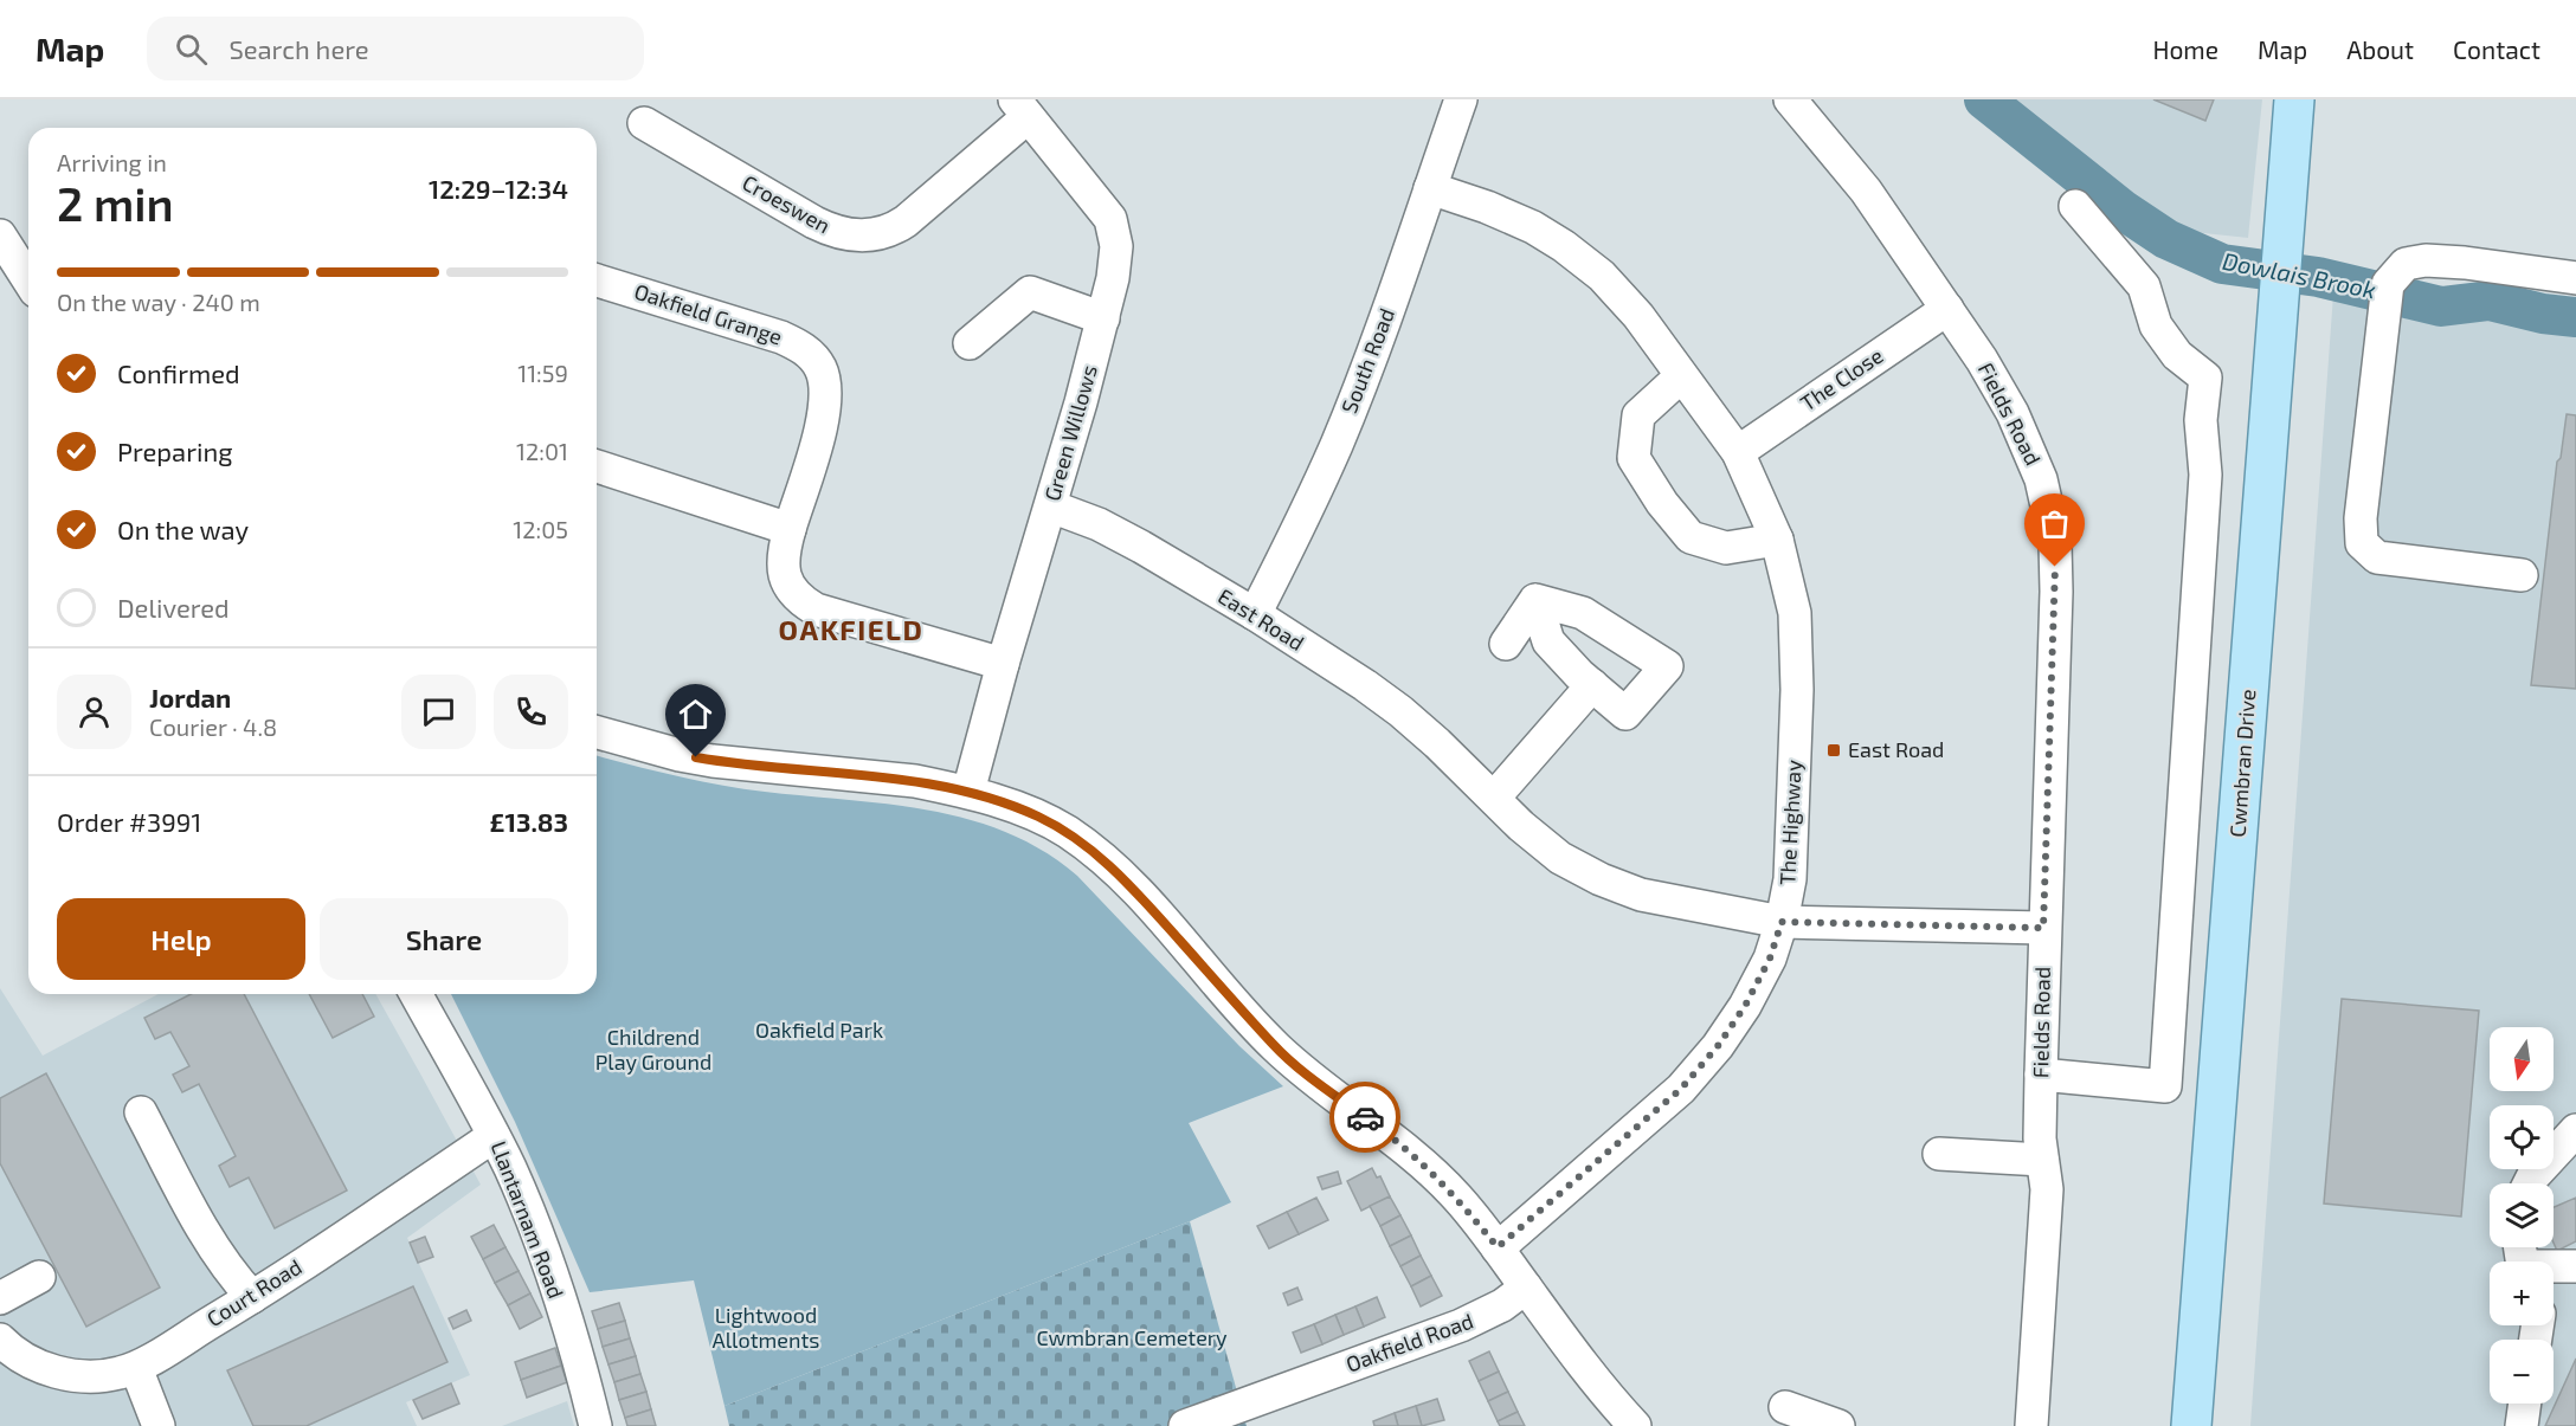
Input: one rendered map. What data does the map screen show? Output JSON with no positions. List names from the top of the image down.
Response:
{
  "streets": {
    "main road": ["Cwmbran Drive"],
    "street": [
      "Croeswen",
      "Oakfield Grange",
      "South Road",
      "The Close",
      "Fields Road",
      "Green Willows",
      "East Road",
      "The Highway",
      "Llantarnam Road",
      "Court Road",
      "Oakfield Road"
    ]
  },
  "crossings": [
    ["Croeswen", "Green Willows"],
    ["Oakfield Grange", "Green Willows"],
    ["South Road", "East Road"],
    ["South Road", "The Highway"],
    ["The Close", "Fields Road"],
    ["The Close", "The Highway"],
    ["Fields Road", "East Road"],
    ["Green Willows", "East Road"],
    ["East Road", "The Highway"],
    ["Llantarnam Road", "Court Road"]
  ],
  "districts": ["OAKFIELD"],
  "water": ["Dowlais Brook"],
  "parks": [
    "Oakfield Park",
    "Childrend Play Ground",
    "Lightwood Allotments",
    "Cwmbran Cemetery"
  ],
  "places": {
    "transit": ["East Road"]
  },
  "north": "bottom",
  "page": {
    "header": "Map",
    "search": "Search here",
    "nav": [
      "Home",
      "Map",
      "About",
      "Contact"
    ],
    "heading": ["2 min", "Arriving in", "12:29–12:34"],
    "panel": [
      "Jordan",
      "Courier · 4.8",
      "Order #3991",
      "£13.83"
    ],
    "bar": "On the way · 240 m",
    "list": [
      ["Confirmed", "11:59"],
      ["Preparing", "12:01"],
      ["On the way", "12:05"],
      "Delivered"
    ],
    "buttons": ["Help", "Share"],
    "map_buttons": ["+", "−"]
  }
}
